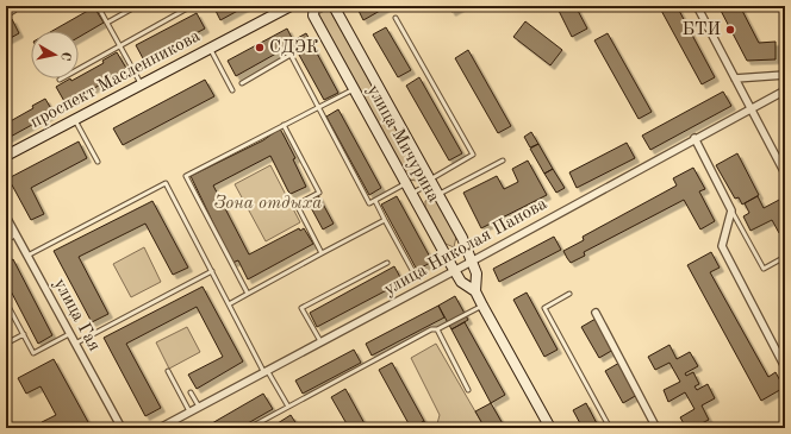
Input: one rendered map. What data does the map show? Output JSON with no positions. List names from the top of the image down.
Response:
{
  "streets": {
    "main road": ["проспект Масленникова", "улица Мичурина"],
    "street": ["улица Николая Панова", "улица Гая"]
  },
  "crossings": [
    ["улица Мичурина", "улица Николая Панова"]
  ],
  "parks": ["Зона отдыха"],
  "places": ["БТИ", "СДЭК"],
  "north": "right"
}
